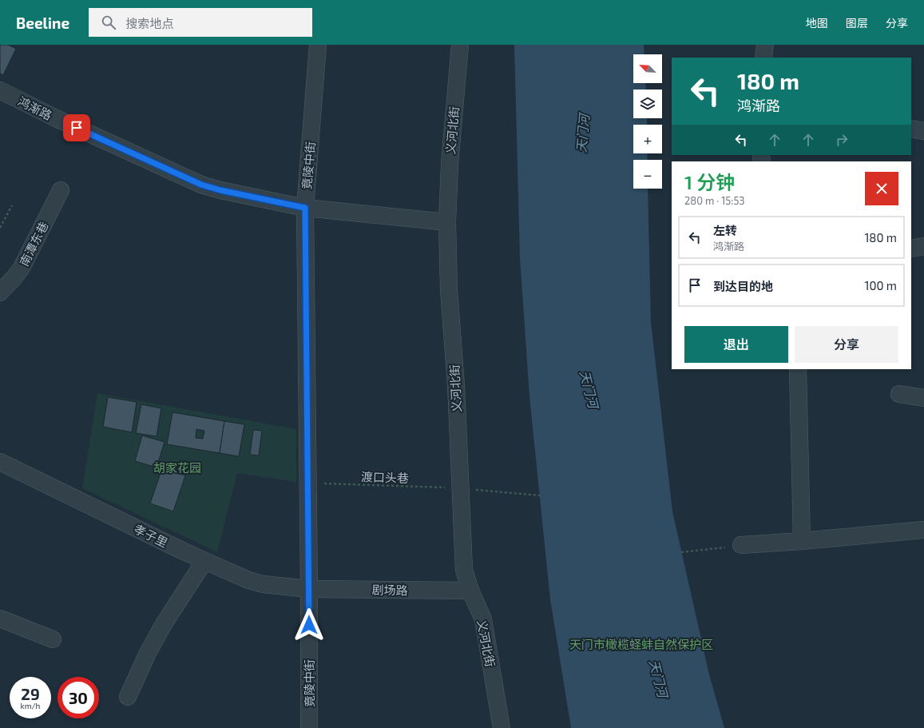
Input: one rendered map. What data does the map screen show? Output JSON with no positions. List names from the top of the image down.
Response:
{
  "streets": {
    "street": [
      "鸿渐路",
      "义河北街",
      "竟陵中街",
      "南潭东巷",
      "孝子里",
      "剧场路"
    ],
    "path": ["渡口头巷"]
  },
  "crossings": [
    ["鸿渐路", "义河北街"],
    ["鸿渐路", "竟陵中街"],
    ["义河北街", "渡口头巷"],
    ["义河北街", "剧场路"],
    ["竟陵中街", "渡口头巷"],
    ["竟陵中街", "孝子里"],
    ["竟陵中街", "剧场路"],
    ["孝子里", "剧场路"]
  ],
  "water": ["天门河"],
  "parks": ["胡家花园", "天门市橄榄蛏蚌自然保护区"],
  "north": "top left",
  "page": {
    "header": "Beeline",
    "search": "搜索地点",
    "nav": ["地图", "图层", "分享"],
    "map_buttons": ["+", "−"],
    "turn": ["180 m", "鸿渐路"],
    "heading": ["1 分钟", "280 m · 15:53"],
    "list": [
      {
        "name": "左转",
        "note": "鸿渐路",
        "value": "180 m"
      },
      {
        "name": "到达目的地",
        "value": "100 m"
      }
    ],
    "buttons": ["退出", "分享"],
    "speed": "29 km/h",
    "limit": "30"
  }
}
